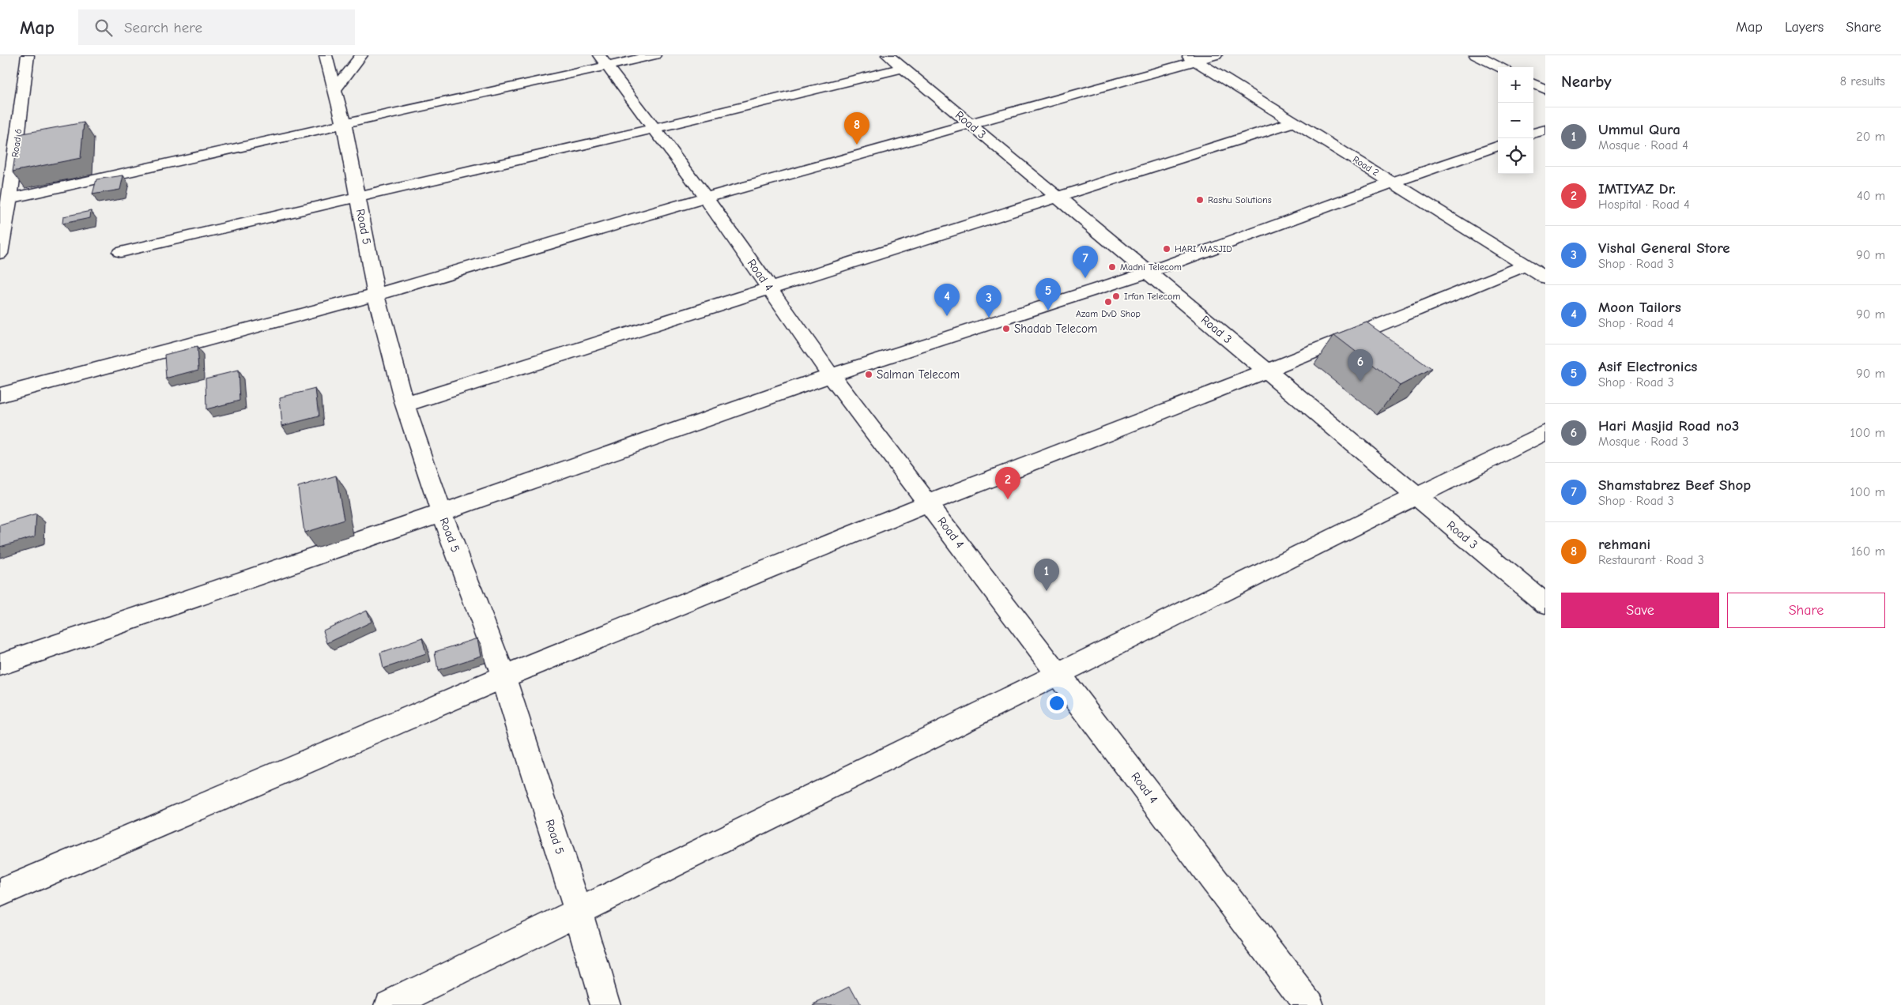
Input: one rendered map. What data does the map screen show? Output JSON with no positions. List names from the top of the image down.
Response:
{
  "streets": {
    "street": [
      "Road 3",
      "Road 6",
      "Road 2",
      "Road 5",
      "Road 4"
    ]
  },
  "places": [
    "Rashu Solutions",
    "HARI MASJID",
    "Madni Telecom",
    "Irfan Telecom",
    "Azam DvD Shop",
    "Shadab Telecom",
    "Salman Telecom"
  ],
  "page": {
    "header": "Map",
    "search": "Search here",
    "nav": ["Map", "Layers", "Share"],
    "heading": ["Nearby", "8 results"],
    "map_buttons": ["+", "−"],
    "list": [
      {
        "mark": "1",
        "name": "Ummul Qura",
        "note": "Mosque · Road 4",
        "value": "20 m"
      },
      {
        "mark": "2",
        "name": "IMTIYAZ Dr.",
        "note": "Hospital · Road 4",
        "value": "40 m"
      },
      {
        "mark": "3",
        "name": "Vishal General Store",
        "note": "Shop · Road 3",
        "value": "90 m"
      },
      {
        "mark": "4",
        "name": "Moon Tailors",
        "note": "Shop · Road 4",
        "value": "90 m"
      },
      {
        "mark": "5",
        "name": "Asif Electronics",
        "note": "Shop · Road 3",
        "value": "90 m"
      },
      {
        "mark": "6",
        "name": "Hari Masjid Road no3",
        "note": "Mosque · Road 3",
        "value": "100 m"
      },
      {
        "mark": "7",
        "name": "Shamstabrez Beef Shop",
        "note": "Shop · Road 3",
        "value": "100 m"
      },
      {
        "mark": "8",
        "name": "rehmani",
        "note": "Restaurant · Road 3",
        "value": "160 m"
      }
    ],
    "pins": [
      "8",
      "7",
      "5",
      "4",
      "3",
      "6",
      "2",
      "1"
    ],
    "buttons": ["Save", "Share"]
  }
}
